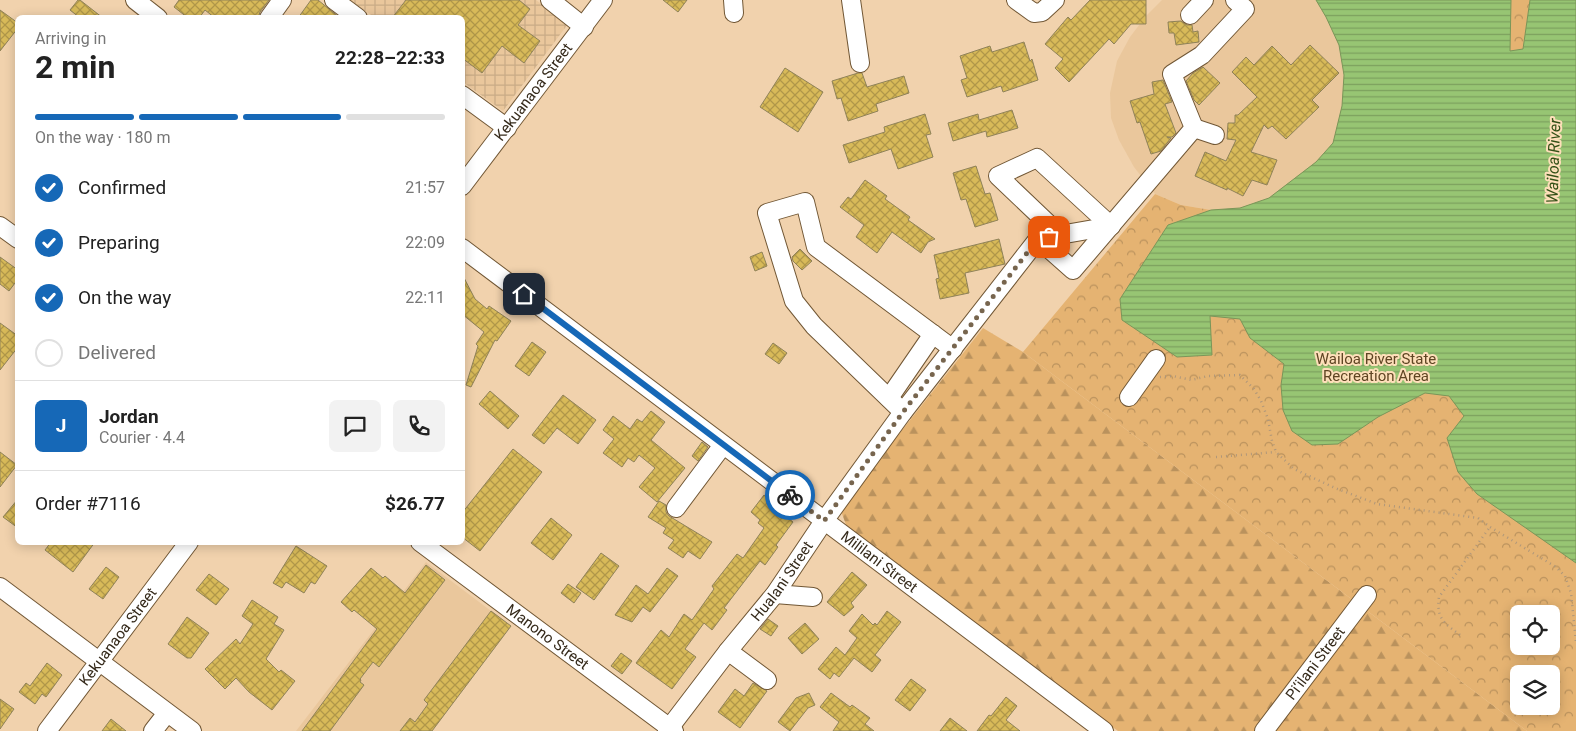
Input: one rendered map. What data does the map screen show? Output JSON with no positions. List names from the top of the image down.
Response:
{
  "streets": {
    "street": [
      "Kekuanaoa Street",
      "Mililani Street",
      "Hualani Street",
      "Manono Street",
      "Pi‘ilani Street"
    ]
  },
  "crossings": [
    ["Mililani Street", "Hualani Street"],
    ["Hualani Street", "Manono Street"]
  ],
  "water": ["Wailoa River"],
  "parks": ["Wailoa River State Recreation Area"],
  "page": {
    "heading": ["2 min", "Arriving in", "22:28–22:33"],
    "panel": [
      "Jordan",
      "Courier · 4.4",
      "Order #7116",
      "$26.77"
    ],
    "bar": "On the way · 180 m",
    "list": [
      ["Confirmed", "21:57"],
      ["Preparing", "22:09"],
      ["On the way", "22:11"],
      "Delivered"
    ],
    "round": "J"
  }
}
